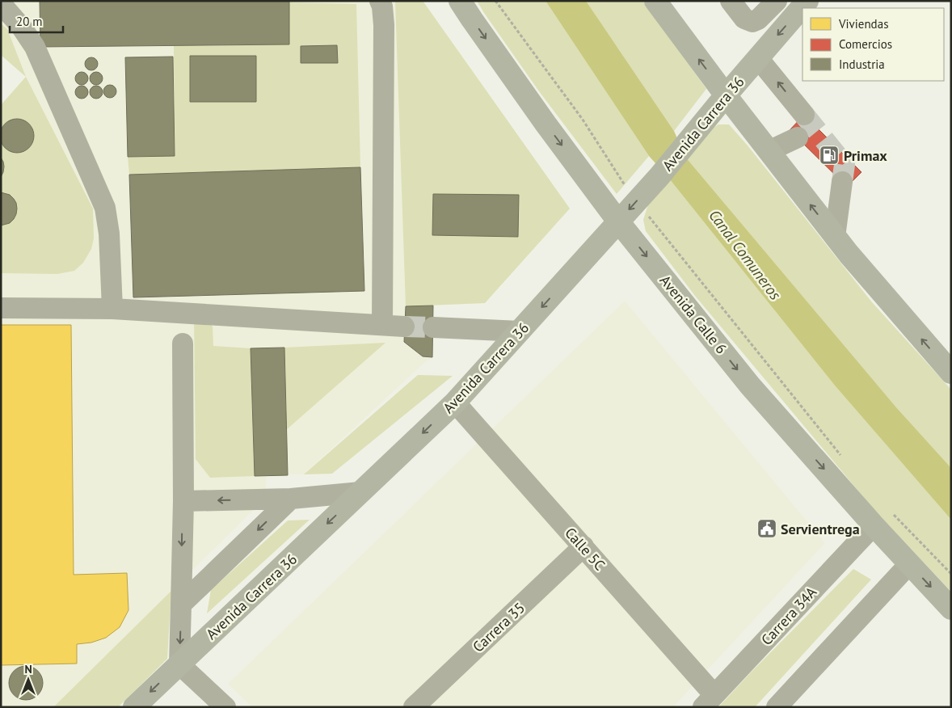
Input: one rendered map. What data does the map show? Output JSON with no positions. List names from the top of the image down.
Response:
{
  "streets": {
    "main road": ["Avenida Carrera 36", "Avenida Calle 6"],
    "street": ["Calle 5C", "Carrera 34A", "Carrera 35"]
  },
  "crossings": [
    ["Avenida Carrera 36", "Avenida Calle 6"],
    ["Avenida Carrera 36", "Calle 5C"],
    ["Avenida Calle 6", "Carrera 34A"],
    ["Calle 5C", "Carrera 34A"],
    ["Calle 5C", "Carrera 35"]
  ],
  "one_way": ["Avenida Carrera 36"],
  "water": ["Canal Comuneros"],
  "places": {
    "fuel station": ["Primax"],
    "public building": ["Servientrega"]
  },
  "legend": ["Viviendas", "Comercios", "Industria"],
  "scale_bar": "20 m",
  "north": "top"
}
